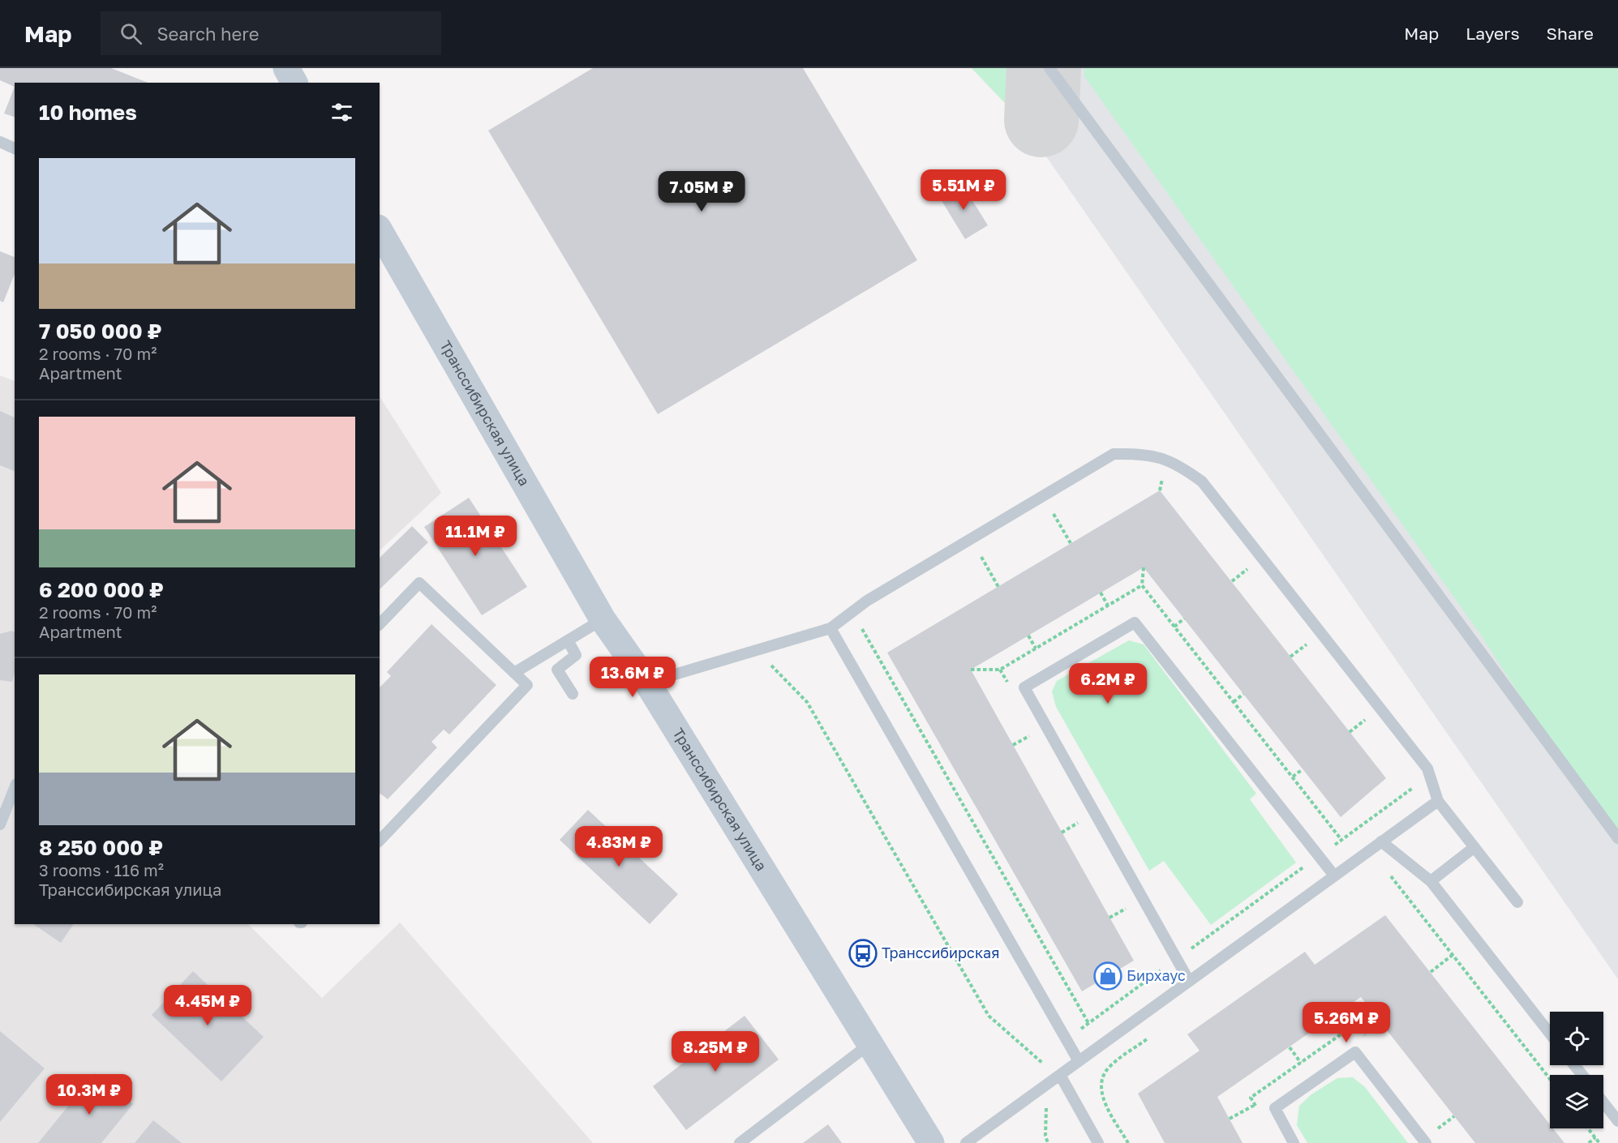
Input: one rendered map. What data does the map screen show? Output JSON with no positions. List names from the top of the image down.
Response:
{
  "streets": {
    "main road": ["Транссибирская улица"]
  },
  "places": {
    "bus stop": ["Транссибирская"],
    "shop": ["Бирхаус"]
  },
  "page": {
    "header": "Map",
    "search": "Search here",
    "nav": ["Map", "Layers", "Share"],
    "heading": "10 homes",
    "list": [
      {
        "name": "7 050 000 ₽",
        "note": "2 rooms · 70 m² · Apartment"
      },
      {
        "name": "6 200 000 ₽",
        "note": "2 rooms · 70 m² · Apartment"
      },
      {
        "name": "8 250 000 ₽",
        "note": "3 rooms · 116 m² · Транссибирская улица"
      }
    ],
    "price": [
      "5.51M ₽",
      "7.05M ₽",
      "11.1M ₽",
      "13.6M ₽",
      "6.2M ₽",
      "4.83M ₽",
      "4.45M ₽",
      "5.26M ₽",
      "8.25M ₽",
      "10.3M ₽"
    ]
  }
}
